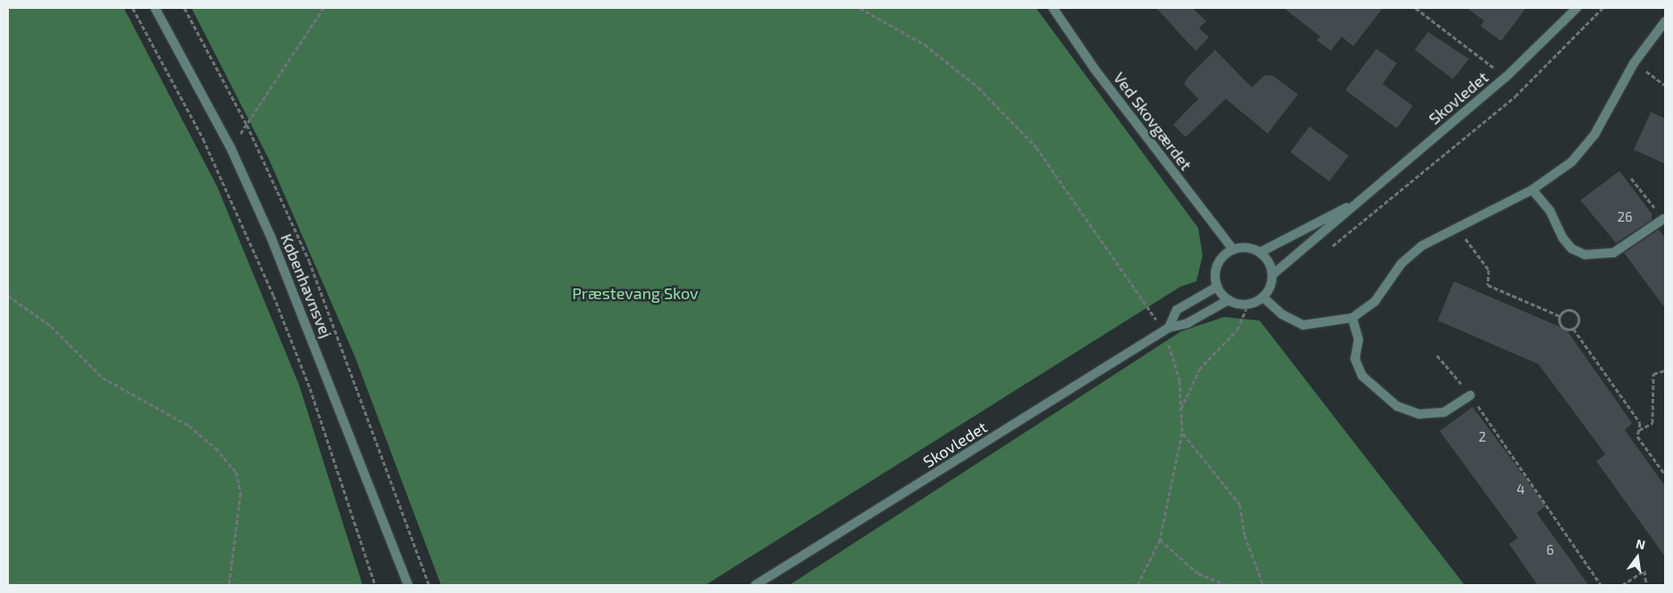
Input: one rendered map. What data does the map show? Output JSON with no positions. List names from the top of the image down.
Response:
{
  "streets": {
    "street": ["Skovledet", "Ved Skovgærdet", "Københavnsvej"]
  },
  "crossings": [
    ["Skovledet", "Ved Skovgærdet"]
  ],
  "parks": ["Præstevang Skov"],
  "house_numbers": [
    "26",
    "2",
    "4",
    "6"
  ],
  "north": "top"
}
